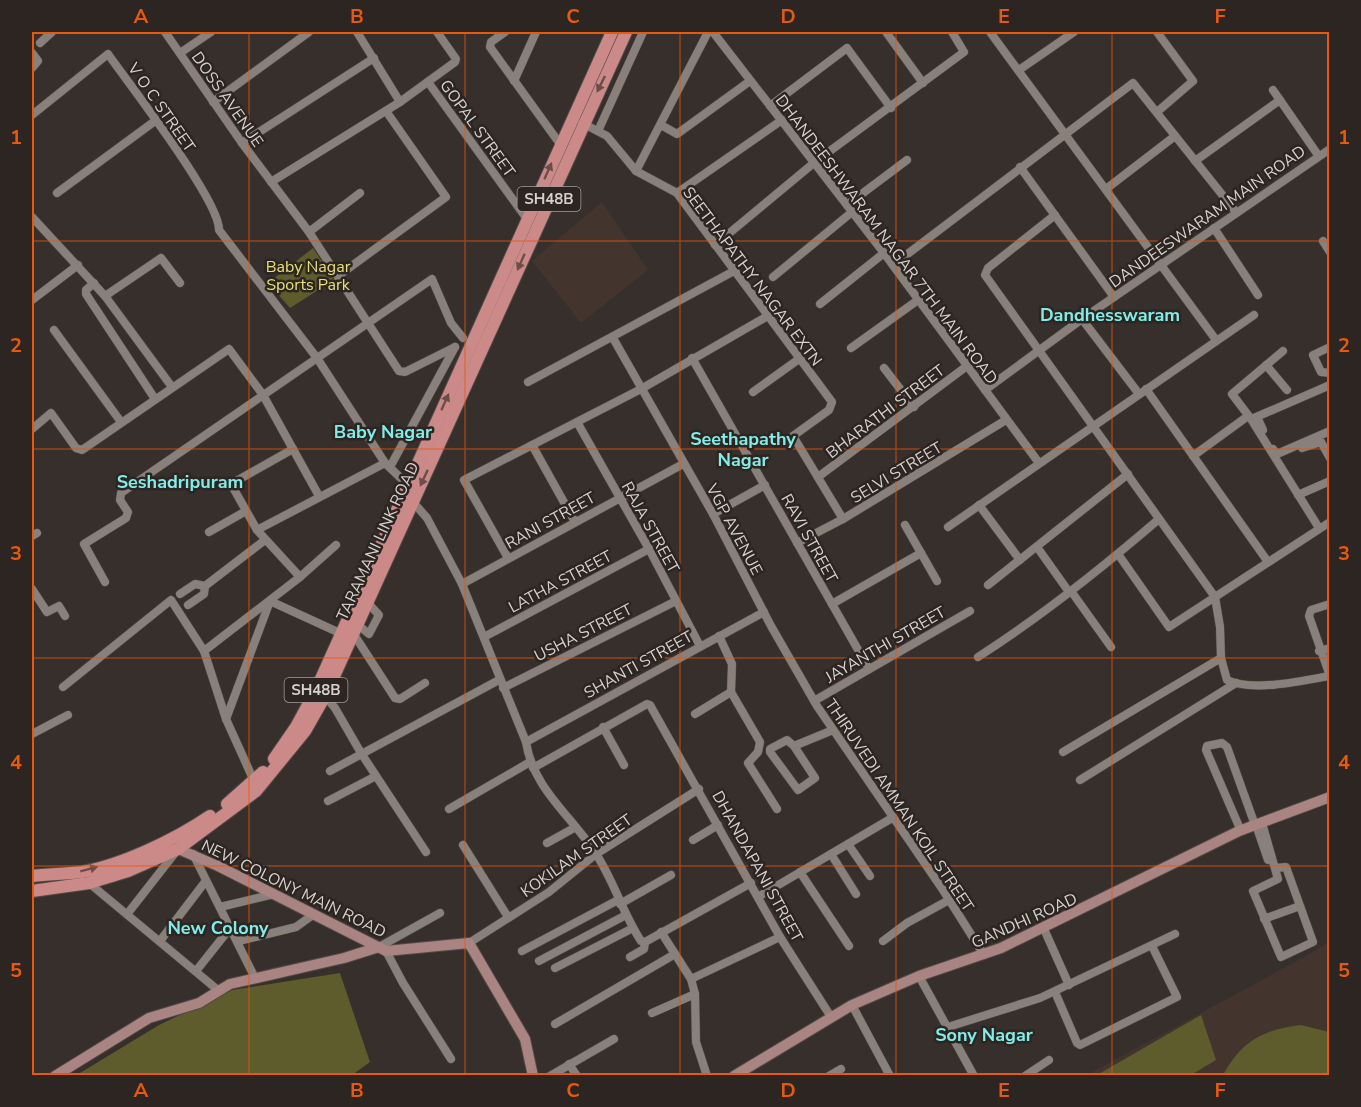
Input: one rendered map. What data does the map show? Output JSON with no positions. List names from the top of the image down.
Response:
{
  "streets": {
    "main road": ["SH48B", "TARAMANI LINK ROAD"],
    "street": [
      "DOSS AVENUE",
      "V O C STREET",
      "GOPAL STREET",
      "DANDEESWARAM MAIN ROAD",
      "DHANDEESHWARAM NAGAR 7TH MAIN ROAD",
      "SEETHAPATHY NAGAR EXTN",
      "BHARATHI STREET",
      "SELVI STREET",
      "RANI STREET",
      "RAJA STREET",
      "VGP AVENUE",
      "RAVI STREET",
      "LATHA STREET",
      "USHA STREET",
      "JAYANTHI STREET",
      "SHANTI STREET",
      "THIRUVEDI AMMAN KOIL STREET",
      "KOKILAM STREET",
      "DHANDAPANI STREET",
      "NEW COLONY MAIN ROAD",
      "GANDHI ROAD"
    ]
  },
  "crossings": [
    ["V O C STREET", "TARAMANI LINK ROAD"],
    ["GOPAL STREET", "TARAMANI LINK ROAD"],
    ["DANDEESWARAM MAIN ROAD", "DHANDEESHWARAM NAGAR 7TH MAIN ROAD"],
    ["DHANDEESHWARAM NAGAR 7TH MAIN ROAD", "BHARATHI STREET"],
    ["DHANDEESHWARAM NAGAR 7TH MAIN ROAD", "SELVI STREET"],
    ["SEETHAPATHY NAGAR EXTN", "BHARATHI STREET"],
    ["SEETHAPATHY NAGAR EXTN", "TARAMANI LINK ROAD"],
    ["SELVI STREET", "RAVI STREET"],
    ["RANI STREET", "RAJA STREET"],
    ["RANI STREET", "VGP AVENUE"],
    ["RAJA STREET", "LATHA STREET"],
    ["RAJA STREET", "USHA STREET"],
    ["RAJA STREET", "SHANTI STREET"],
    ["VGP AVENUE", "JAYANTHI STREET"],
    ["VGP AVENUE", "SHANTI STREET"],
    ["VGP AVENUE", "THIRUVEDI AMMAN KOIL STREET"],
    ["RAVI STREET", "JAYANTHI STREET"],
    ["TARAMANI LINK ROAD", "NEW COLONY MAIN ROAD"],
    ["JAYANTHI STREET", "THIRUVEDI AMMAN KOIL STREET"],
    ["THIRUVEDI AMMAN KOIL STREET", "GANDHI ROAD"],
    ["KOKILAM STREET", "DHANDAPANI STREET"],
    ["KOKILAM STREET", "NEW COLONY MAIN ROAD"],
    ["DHANDAPANI STREET", "GANDHI ROAD"]
  ],
  "districts": [
    "Dandhesswaram",
    "Baby Nagar",
    "Seethapathy Nagar",
    "Seshadripuram",
    "New Colony",
    "Sony Nagar"
  ],
  "parks": ["Baby Nagar Sports Park"],
  "grid": {
    "columns": [
      "A",
      "B",
      "C",
      "D",
      "E",
      "F"
    ],
    "rows": [
      "1",
      "2",
      "3",
      "4",
      "5"
    ]
  }
}
